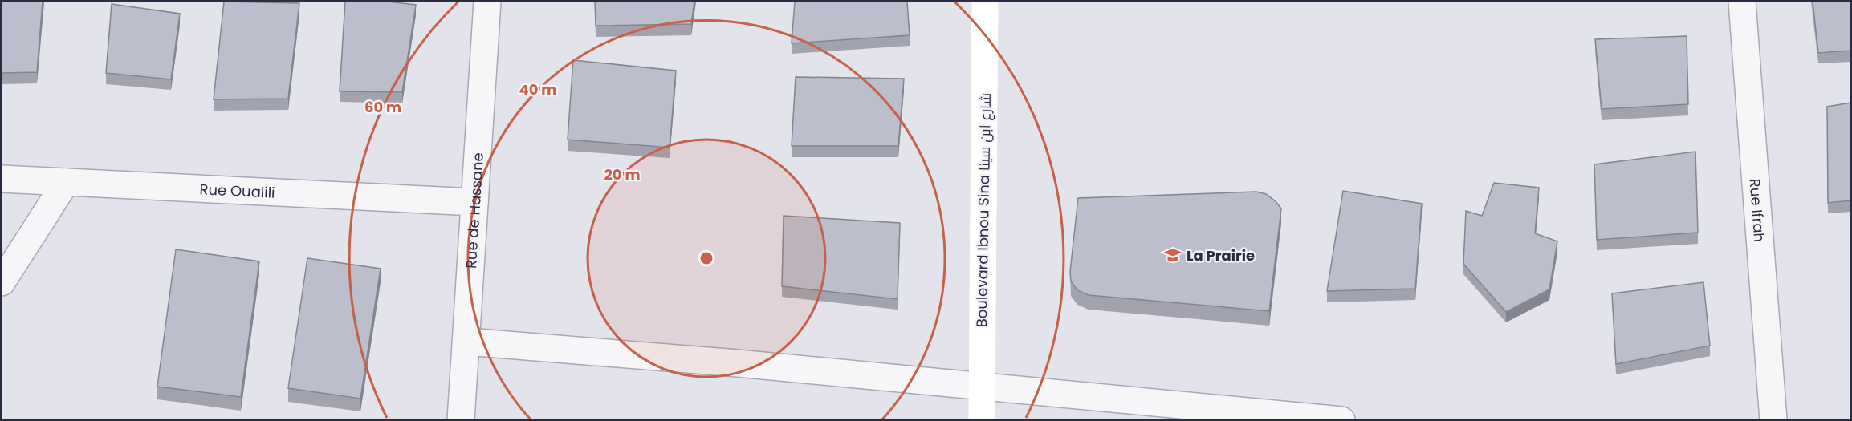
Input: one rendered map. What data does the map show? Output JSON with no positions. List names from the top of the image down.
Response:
{
  "streets": {
    "main road": ["Boulevard Ibnou Sina شارع ابن سينا"],
    "street": ["Rue Oualili", "Rue de Hassane", "Rue Ifrah"]
  },
  "crossings": [
    ["Rue Oualili", "Rue de Hassane"]
  ],
  "places": {
    "school or university": ["La Prairie"]
  },
  "rings": ["40 m", "60 m", "20 m"]
}
